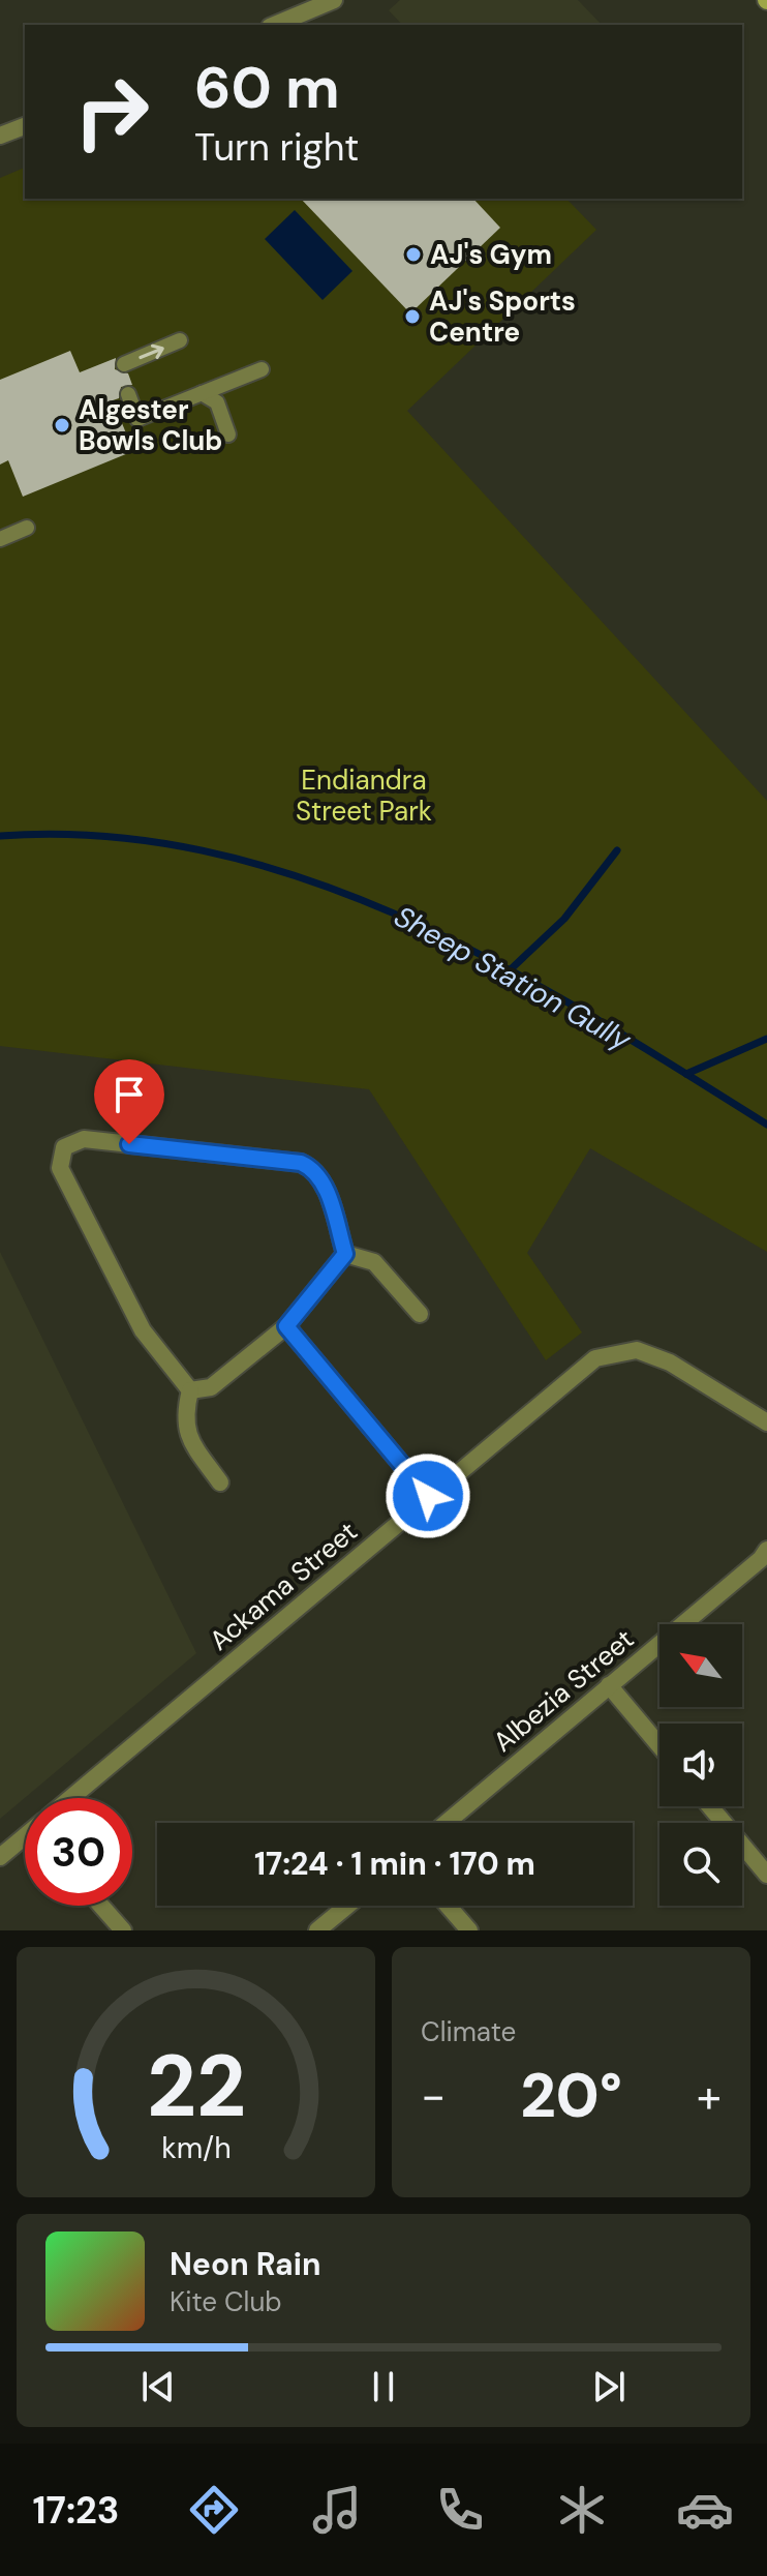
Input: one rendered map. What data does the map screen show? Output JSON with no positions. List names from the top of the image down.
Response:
{
  "streets": {
    "street": ["Ackama Street", "Albezia Street"]
  },
  "water": ["Sheep Station Gully"],
  "parks": ["Endiandra Street Park"],
  "places": ["AJ's Gym", "AJ's Sports Centre", "Algester Bowls Club"],
  "north": "top left",
  "page": {
    "turn": ["60 m", "Turn right"],
    "limit": "30",
    "trip": "17:24 · 1 min · 170 m",
    "tile": "Climate",
    "heat": ["−", "20°", "+"],
    "song": ["Neon Rain", "Kite Club"],
    "tabs": "17:23",
    "gauge": ["22", "km/h"]
  }
}
